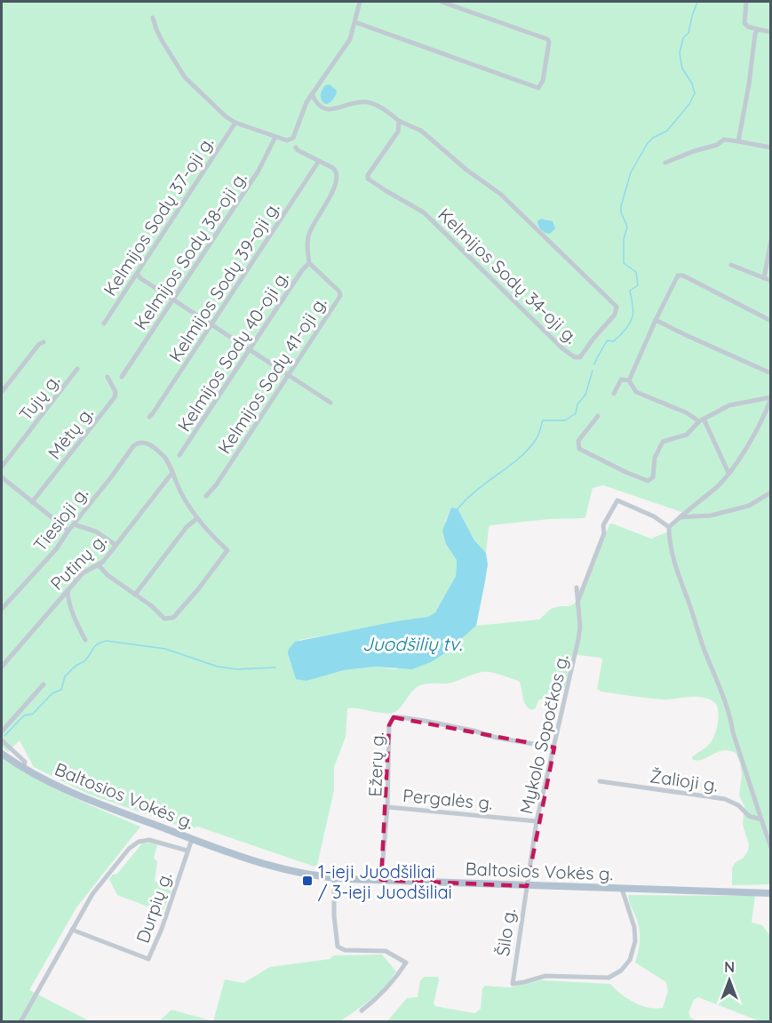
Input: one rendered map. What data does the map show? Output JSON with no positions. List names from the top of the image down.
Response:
{
  "streets": {
    "main road": ["Baltosios Vokės g."],
    "street": [
      "Kelmijos Sodų 37-oji g.",
      "Kelmijos Sodų 38-oji g.",
      "Kelmijos Sodų 34-oji g.",
      "Kelmijos Sodų 39-oji g.",
      "Kelmijos Sodų 40-oji g.",
      "Kelmijos Sodų 41-oji g.",
      "Tujų g.",
      "Mėtų g.",
      "Tiesioji g.",
      "Putinų g.",
      "Mykolo Sopočkos g.",
      "Ežerų g.",
      "Žalioji g.",
      "Pergalės g.",
      "Durpių g.",
      "Šilo g."
    ]
  },
  "crossings": [
    ["Kelmijos Sodų 40-oji g.", "Kelmijos Sodų 41-oji g."],
    ["Tiesioji g.", "Putinų g."],
    ["Mykolo Sopočkos g.", "Ežerų g."],
    ["Mykolo Sopočkos g.", "Baltosios Vokės g."],
    ["Mykolo Sopočkos g.", "Pergalės g."],
    ["Mykolo Sopočkos g.", "Šilo g."],
    ["Ežerų g.", "Baltosios Vokės g."],
    ["Ežerų g.", "Pergalės g."],
    ["Baltosios Vokės g.", "Durpių g."],
    ["Baltosios Vokės g.", "Šilo g."]
  ],
  "water": ["Juodšilių tv."],
  "places": {
    "transit": ["1-ieji Juodšiliai / 3-ieji Juodšiliai"]
  },
  "north": "top"
}
